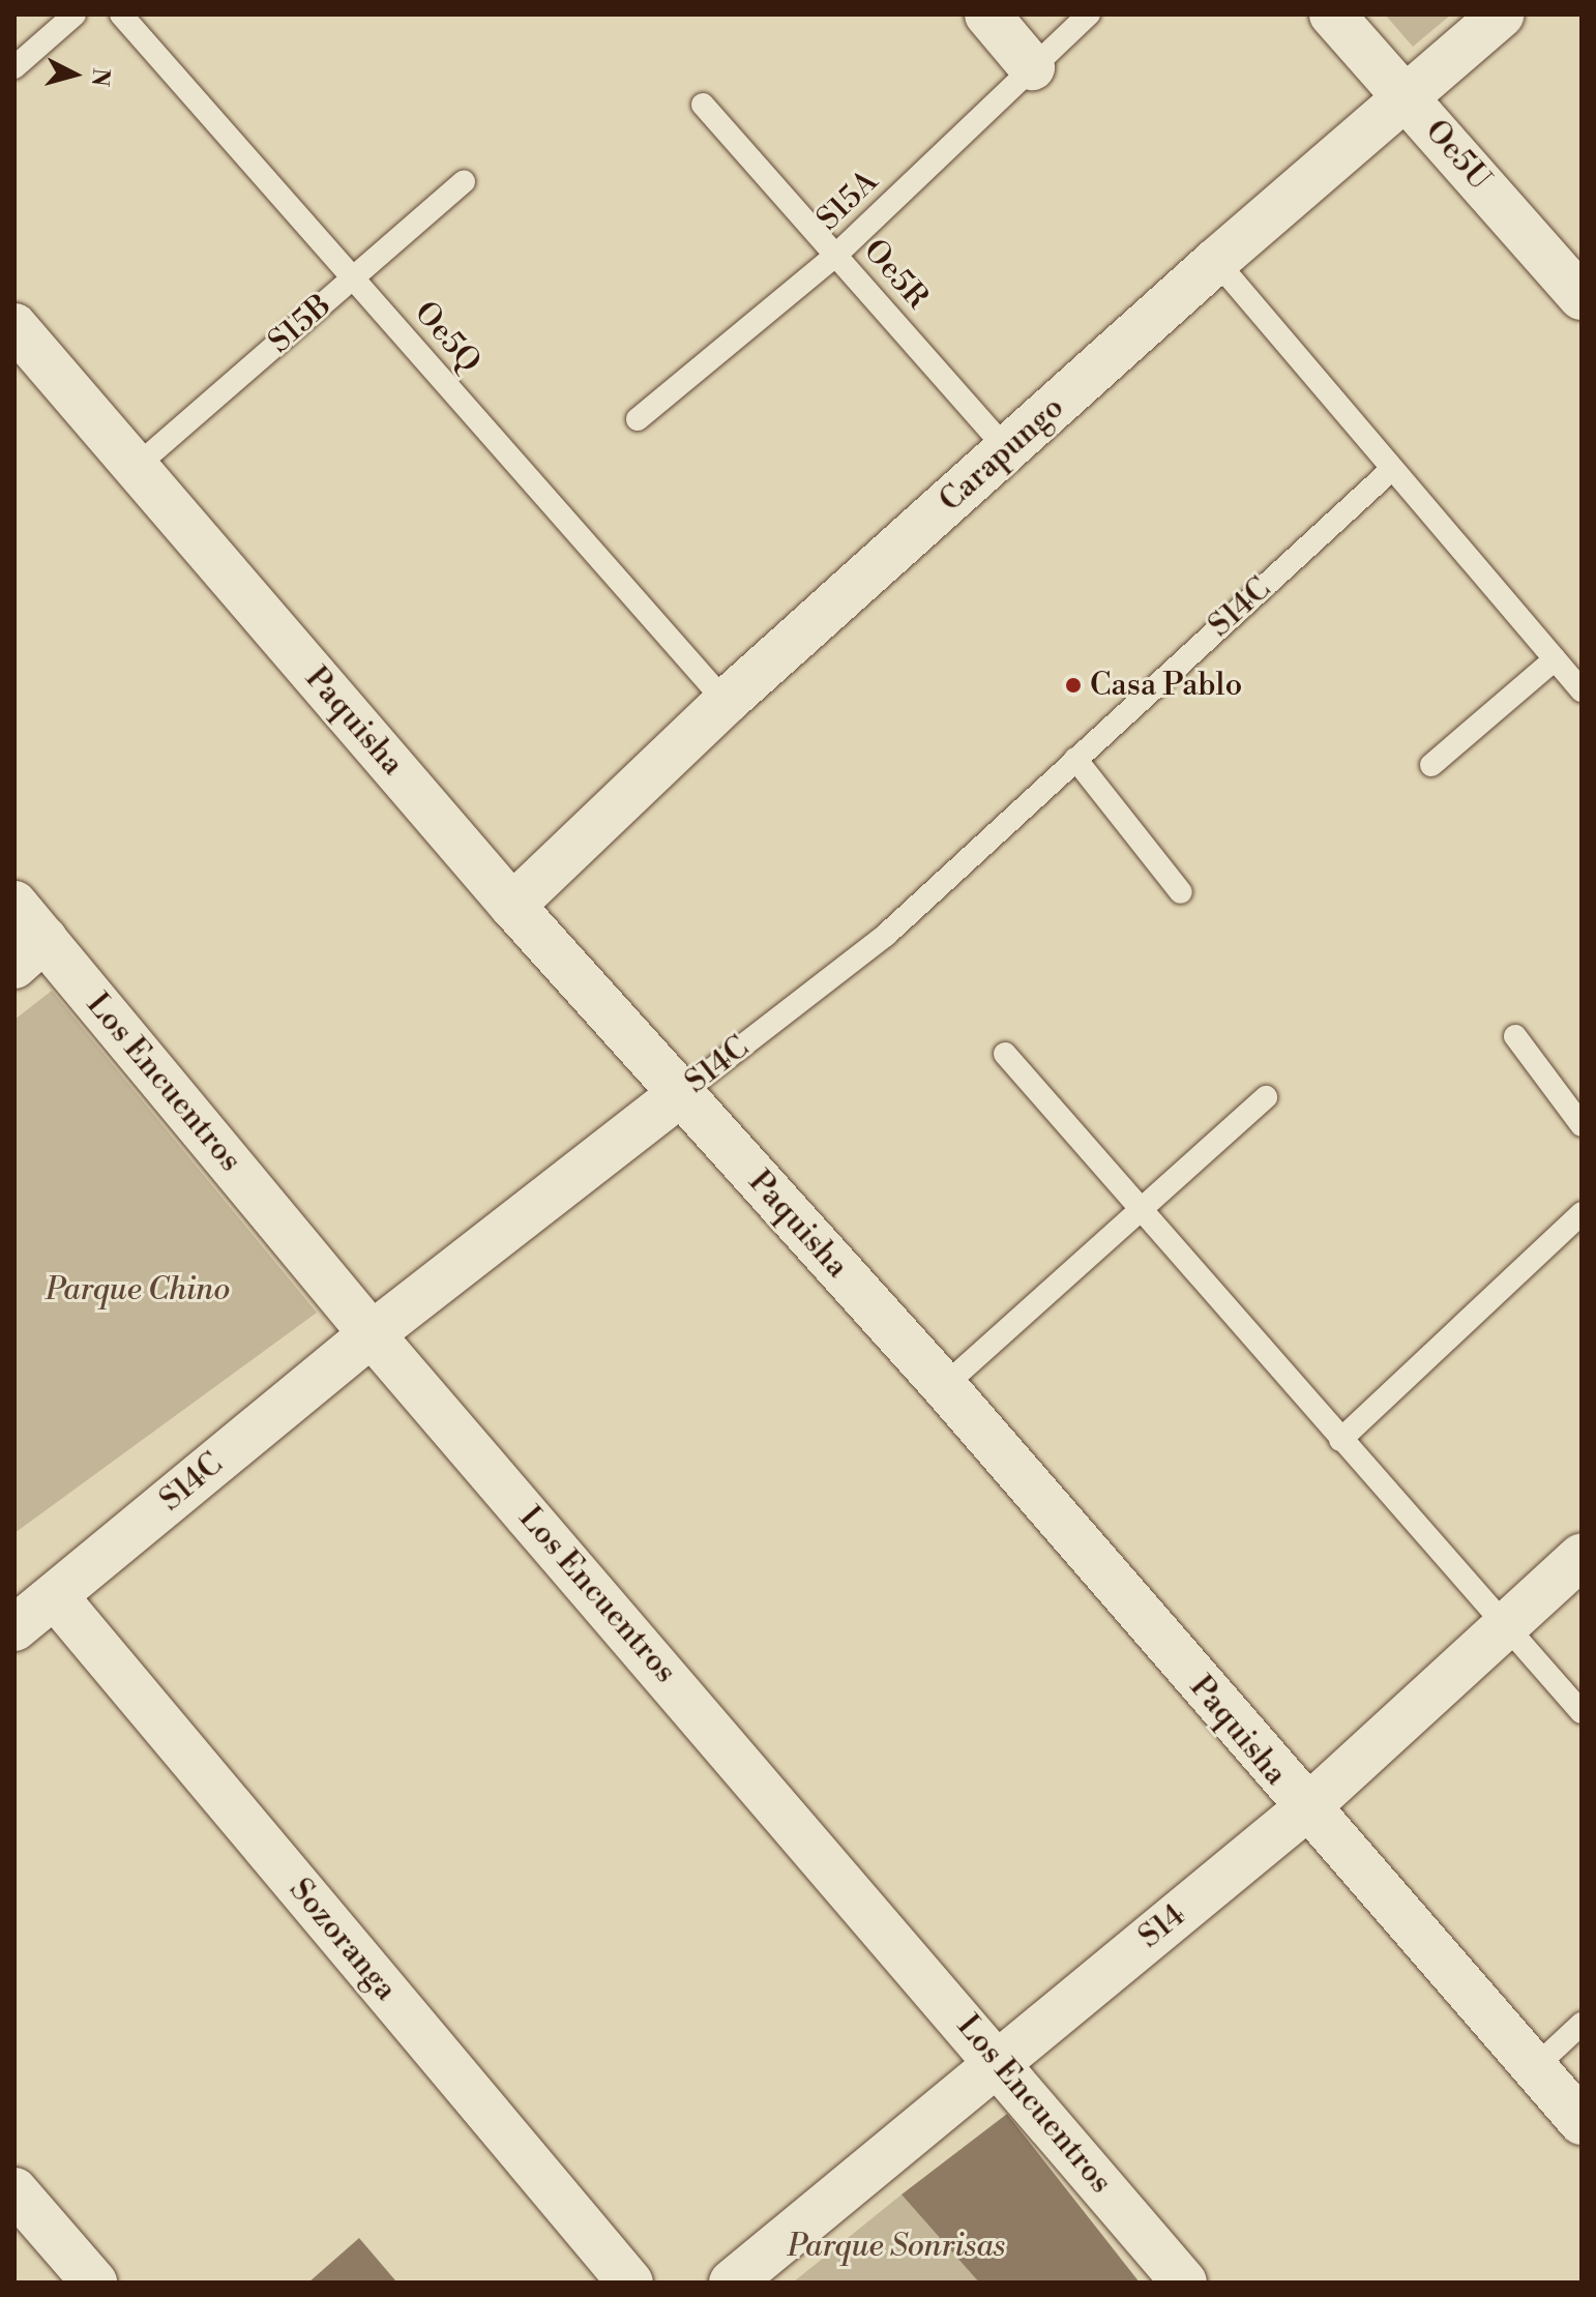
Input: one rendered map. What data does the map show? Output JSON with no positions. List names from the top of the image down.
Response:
{
  "streets": {
    "street": [
      "Oe5U",
      "Carapungo",
      "S14C",
      "Paquisha",
      "Los Encuentros",
      "S14",
      "Sozoranga"
    ],
    "lane": [
      "S15A",
      "Oe5R",
      "S15B",
      "Oe5Q"
    ]
  },
  "crossings": [
    ["Oe5U", "Carapungo"],
    ["S15A", "Oe5R"],
    ["Oe5R", "Carapungo"],
    ["S15B", "Oe5Q"],
    ["S15B", "Paquisha"],
    ["Oe5Q", "Carapungo"],
    ["Carapungo", "Paquisha"],
    ["S14C", "Paquisha"],
    ["S14C", "Los Encuentros"],
    ["S14C", "Sozoranga"],
    ["Paquisha", "S14"],
    ["Los Encuentros", "S14"]
  ],
  "parks": ["Parque Chino", "Parque Sonrisas"],
  "places": ["Casa Pablo"],
  "north": "right"
}
